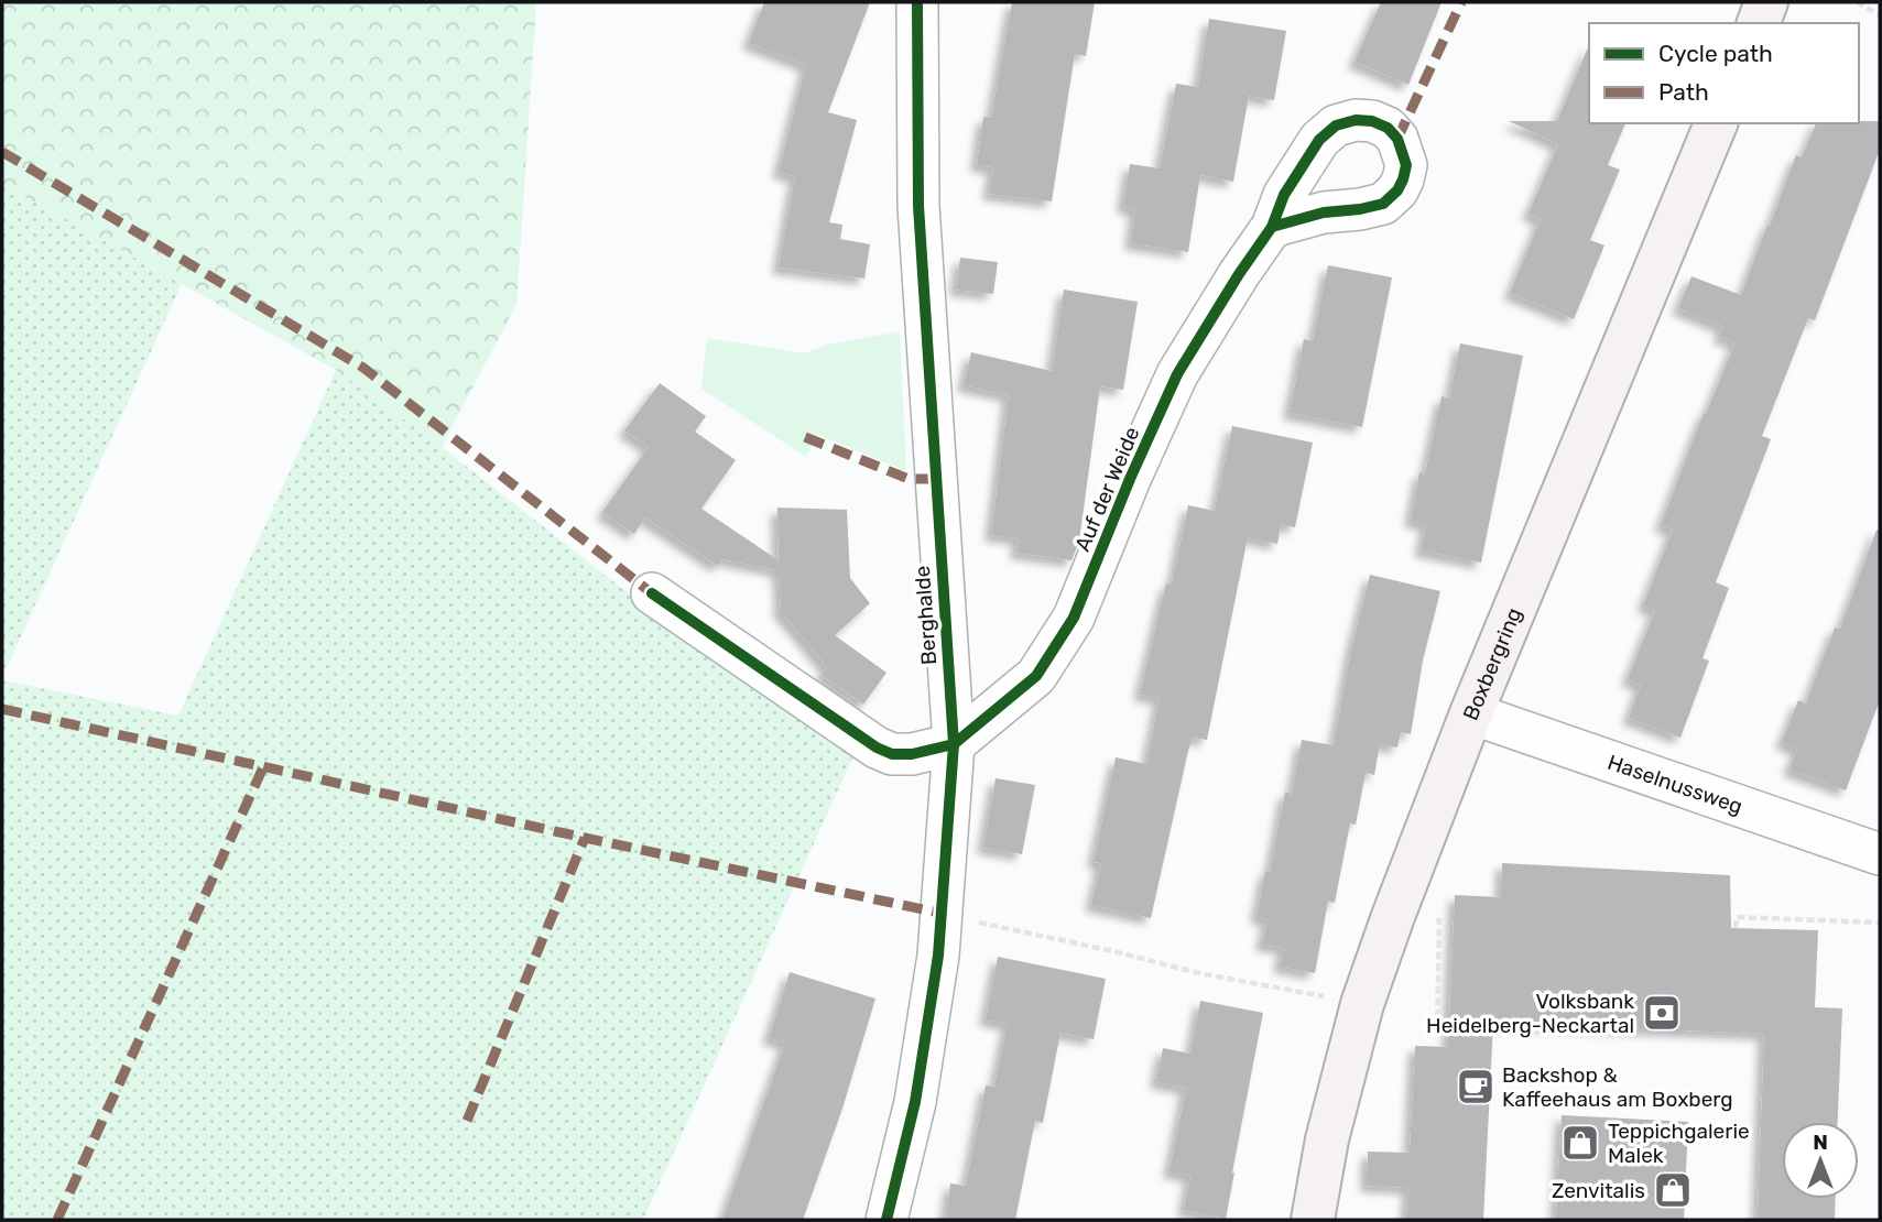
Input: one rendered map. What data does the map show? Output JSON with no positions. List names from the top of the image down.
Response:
{
  "streets": {
    "street": [
      "Auf der Weide",
      "Berghalde",
      "Boxbergring",
      "Haselnussweg"
    ]
  },
  "crossings": [
    ["Auf der Weide", "Berghalde"],
    ["Boxbergring", "Haselnussweg"]
  ],
  "places": {
    "bank": ["Volksbank Heidelberg-Neckartal"],
    "cafe": ["Backshop & Kaffeehaus am Boxberg"],
    "shop": ["Teppichgalerie Malek", "Zenvitalis"]
  },
  "legend": ["Cycle path", "Path"],
  "north": "top"
}
